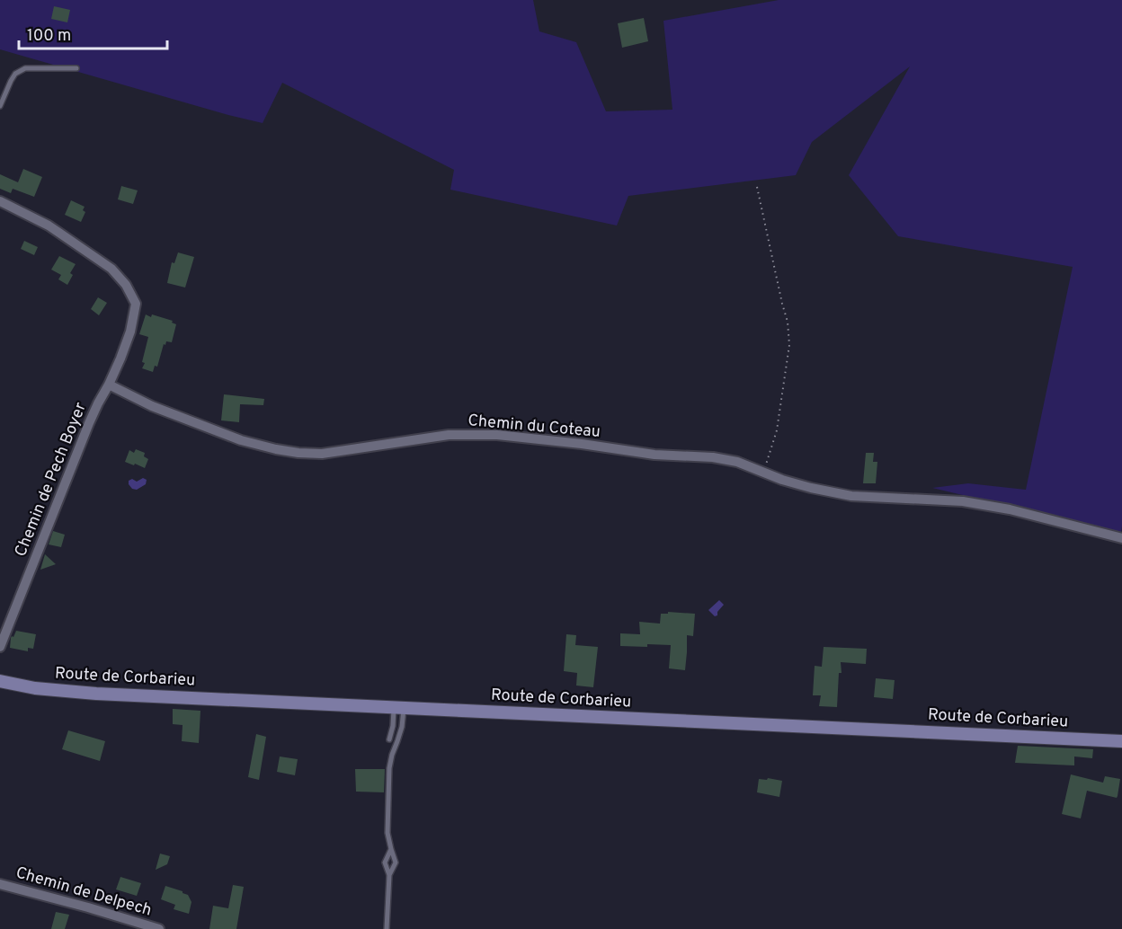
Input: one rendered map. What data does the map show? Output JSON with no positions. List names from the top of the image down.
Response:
{
  "streets": {
    "main road": ["Route de Corbarieu"],
    "street": ["Chemin du Coteau", "Chemin de Pech Boyer", "Chemin de Delpech"]
  },
  "crossings": [
    ["Chemin du Coteau", "Chemin de Pech Boyer"]
  ],
  "scale_bar": "100 m"
}
